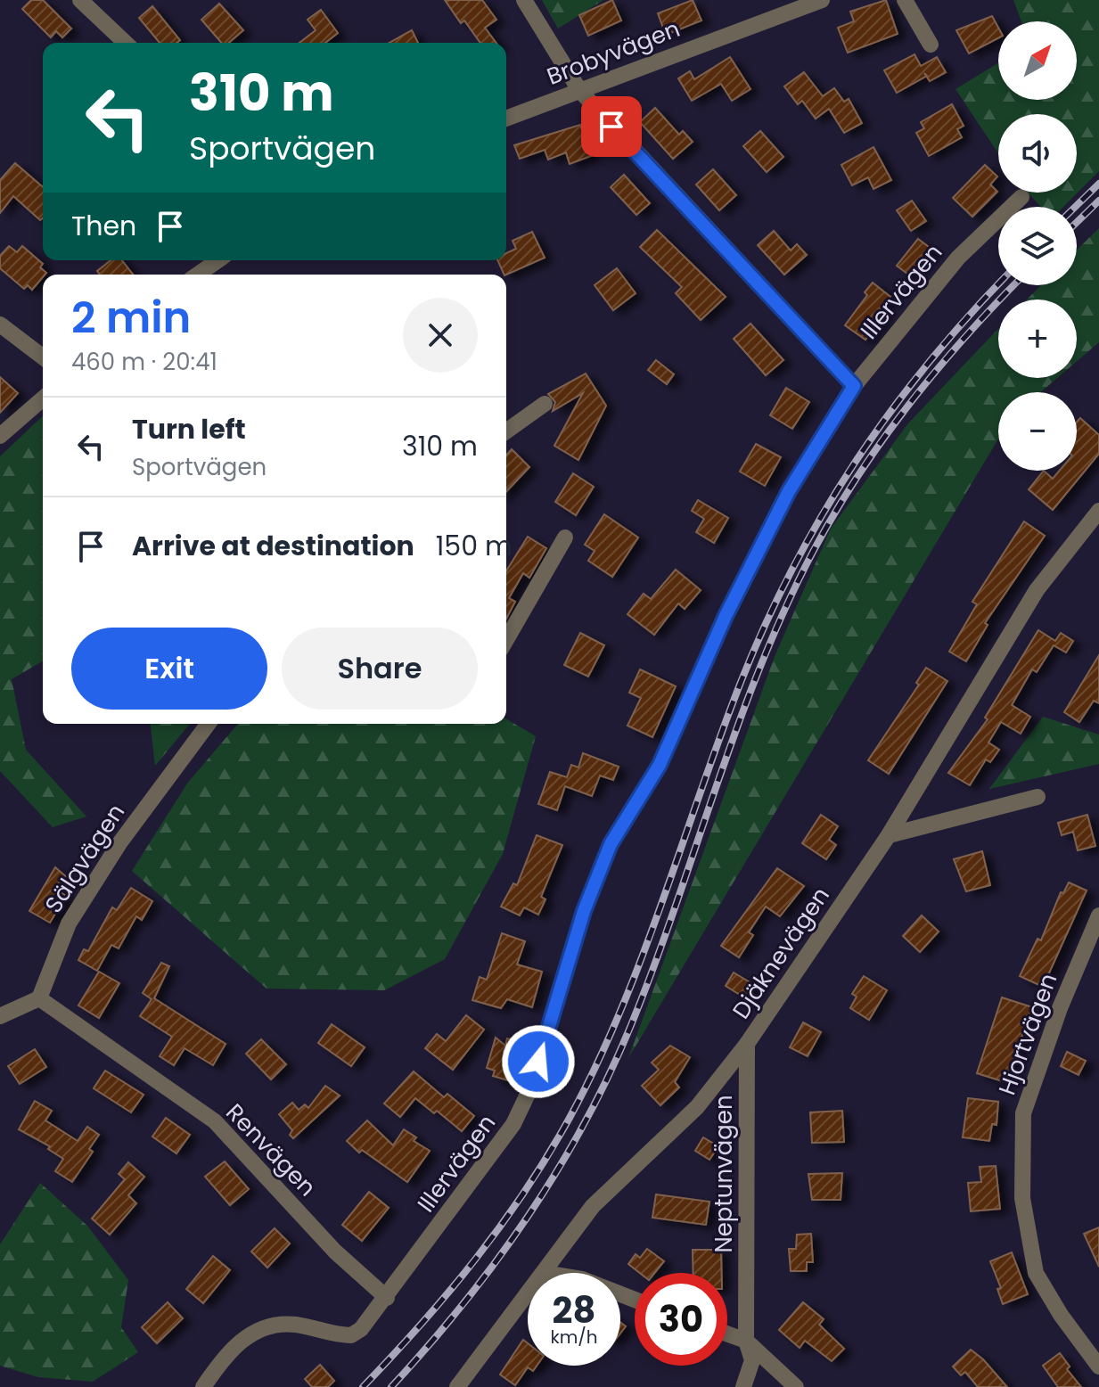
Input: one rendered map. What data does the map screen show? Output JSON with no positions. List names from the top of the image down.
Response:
{
  "streets": {
    "street": [
      "Brobyvägen",
      "Illervägen",
      "Sälgvägen",
      "Djäknevägen",
      "Hjortvägen",
      "Renvägen",
      "Neptunvägen"
    ]
  },
  "crossings": [
    ["Illervägen", "Renvägen"],
    ["Sälgvägen", "Renvägen"],
    ["Djäknevägen", "Neptunvägen"]
  ],
  "north": "top right",
  "page": {
    "map_buttons": ["+", "−"],
    "turn": ["310 m", "Sportvägen"],
    "then": "Then",
    "heading": ["2 min", "460 m · 20:41"],
    "list": [
      {
        "name": "Turn left",
        "note": "Sportvägen",
        "value": "310 m"
      },
      {
        "name": "Arrive at destination",
        "value": "150 m"
      }
    ],
    "buttons": ["Exit", "Share"],
    "speed": "28 km/h",
    "limit": "30"
  }
}
